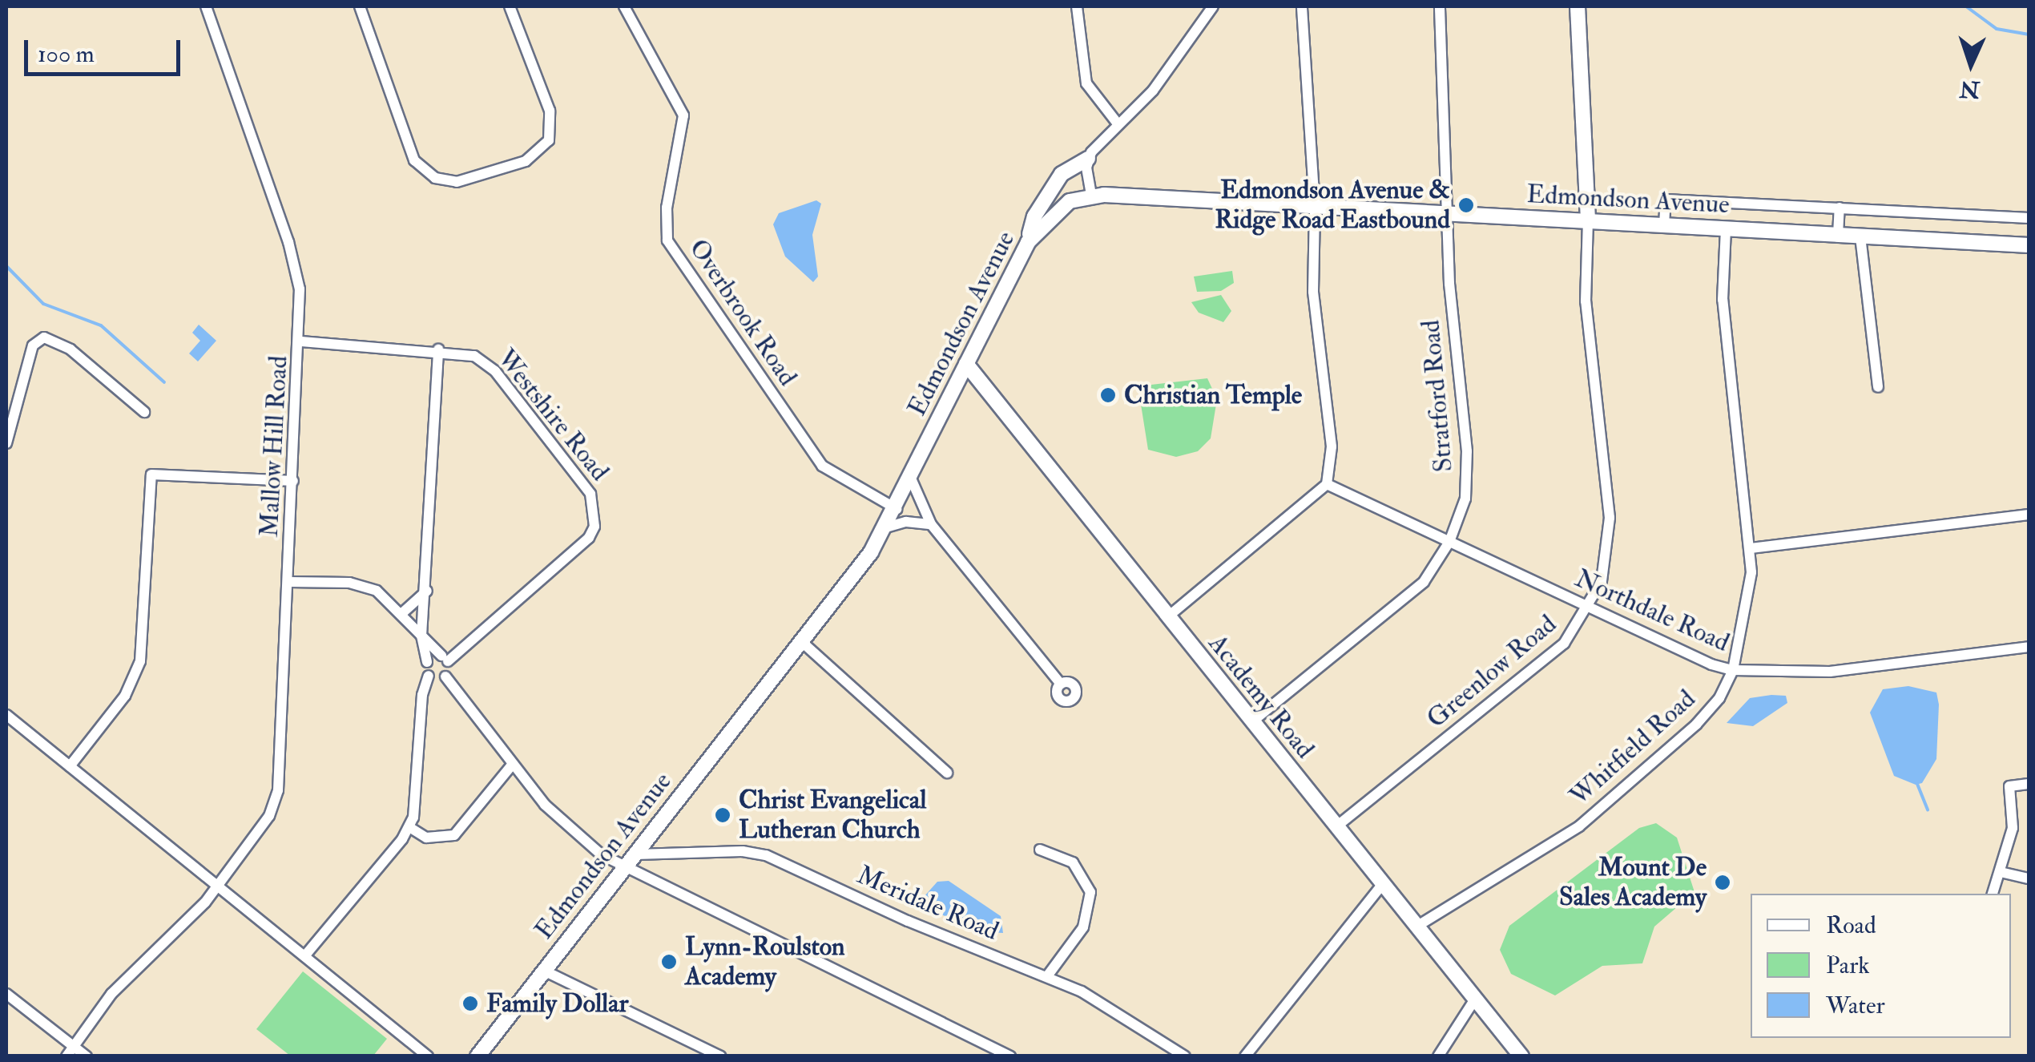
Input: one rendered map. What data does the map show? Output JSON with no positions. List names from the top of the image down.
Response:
{
  "streets": {
    "main road": ["Edmondson Avenue", "Academy Road"],
    "street": [
      "Overbrook Road",
      "Stratford Road",
      "Westshire Road",
      "Mallow Hill Road",
      "Northdale Road",
      "Greenlow Road",
      "Whitfield Road",
      "Meridale Road"
    ]
  },
  "crossings": [
    ["Edmondson Avenue", "Overbrook Road"],
    ["Edmondson Avenue", "Stratford Road"],
    ["Edmondson Avenue", "Greenlow Road"],
    ["Edmondson Avenue", "Academy Road"],
    ["Edmondson Avenue", "Whitfield Road"],
    ["Edmondson Avenue", "Meridale Road"],
    ["Stratford Road", "Northdale Road"],
    ["Stratford Road", "Academy Road"],
    ["Westshire Road", "Mallow Hill Road"],
    ["Northdale Road", "Greenlow Road"],
    ["Northdale Road", "Whitfield Road"],
    ["Greenlow Road", "Academy Road"],
    ["Academy Road", "Whitfield Road"]
  ],
  "places": [
    "Edmondson Avenue & Ridge Road Eastbound",
    "Christian Temple",
    "Christ Evangelical Lutheran Church",
    "Mount De Sales Academy",
    "Lynn-Roulston Academy",
    "Family Dollar"
  ],
  "legend": ["Road", "Park", "Water"],
  "scale_bar": "100 m",
  "north": "bottom"
}
